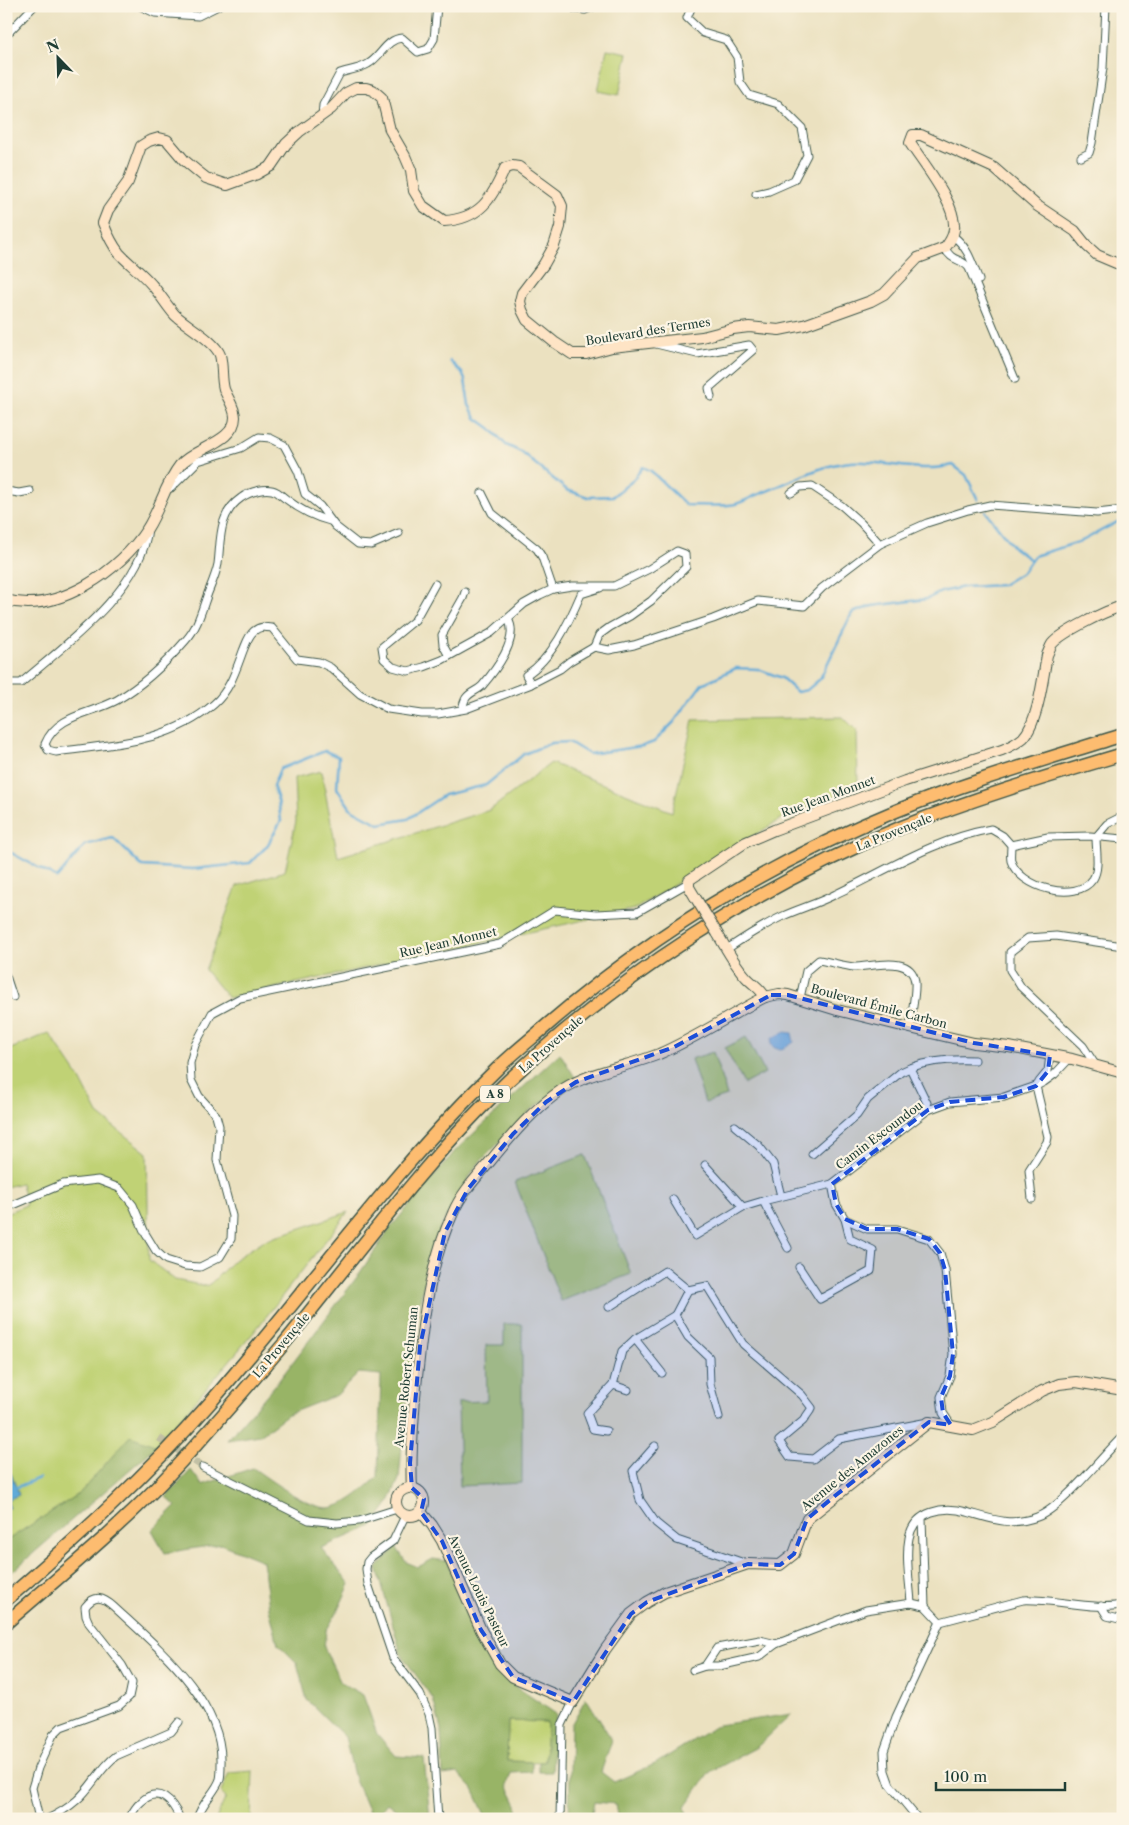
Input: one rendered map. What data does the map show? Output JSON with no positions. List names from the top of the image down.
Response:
{
  "streets": {
    "highway": ["La Provençale", "A 8"],
    "street": [
      "Boulevard des Termes",
      "Rue Jean Monnet",
      "Boulevard Émile Carbon",
      "Camin Escoundou",
      "Avenue Robert Schuman",
      "Avenue des Amazones",
      "Avenue Louis Pasteur"
    ]
  },
  "crossings": [
    ["Boulevard Émile Carbon", "Camin Escoundou"],
    ["Boulevard Émile Carbon", "Avenue Robert Schuman"],
    ["Avenue Robert Schuman", "Avenue Louis Pasteur"],
    ["Avenue des Amazones", "Avenue Louis Pasteur"]
  ],
  "scale_bar": "100 m",
  "north": "top left"
}
